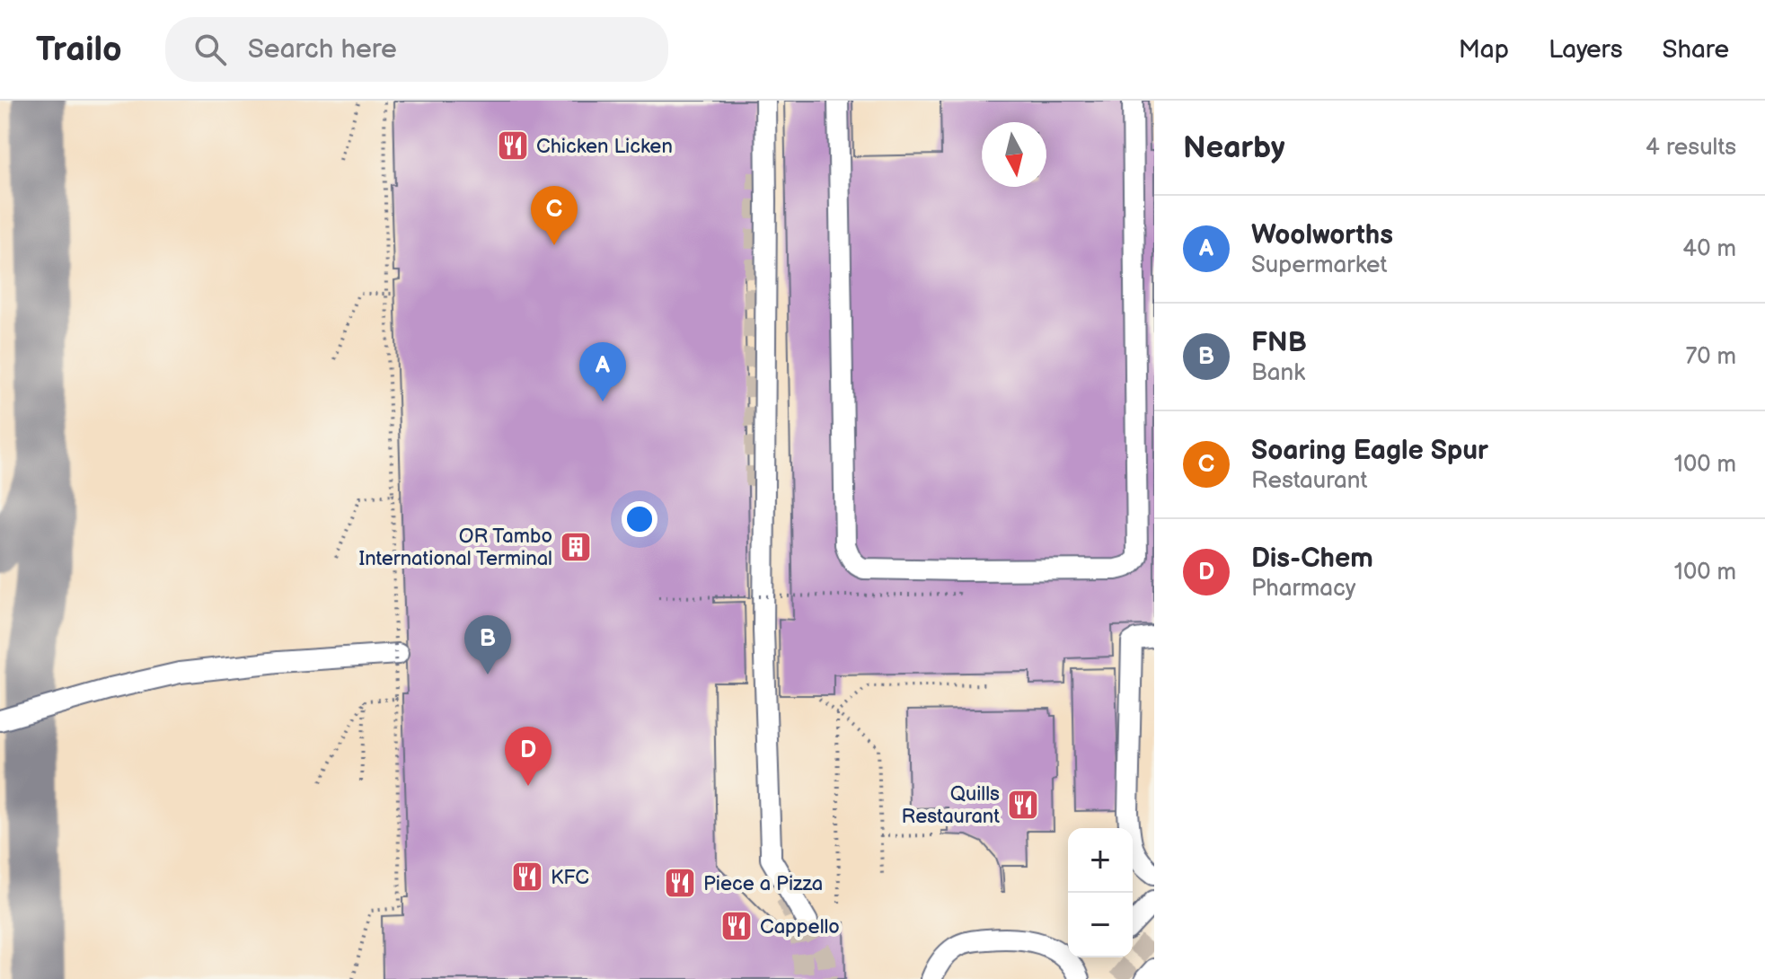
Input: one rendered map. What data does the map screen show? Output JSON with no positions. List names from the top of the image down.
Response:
{
  "places": {
    "restaurant": [
      "Chicken Licken",
      "Quills Restaurant",
      "KFC",
      "Piece a Pizza",
      "Cappello"
    ],
    "building": ["OR Tambo International Terminal"]
  },
  "north": "bottom",
  "page": {
    "header": "Trailo",
    "search": "Search here",
    "nav": ["Map", "Layers", "Share"],
    "heading": ["Nearby", "4 results"],
    "pins": [
      "C",
      "A",
      "B",
      "D"
    ],
    "list": [
      {
        "mark": "A",
        "name": "Woolworths",
        "note": "Supermarket",
        "value": "40 m"
      },
      {
        "mark": "B",
        "name": "FNB",
        "note": "Bank",
        "value": "70 m"
      },
      {
        "mark": "C",
        "name": "Soaring Eagle Spur",
        "note": "Restaurant",
        "value": "100 m"
      },
      {
        "mark": "D",
        "name": "Dis-Chem",
        "note": "Pharmacy",
        "value": "100 m"
      }
    ],
    "map_buttons": ["+", "−"]
  }
}
